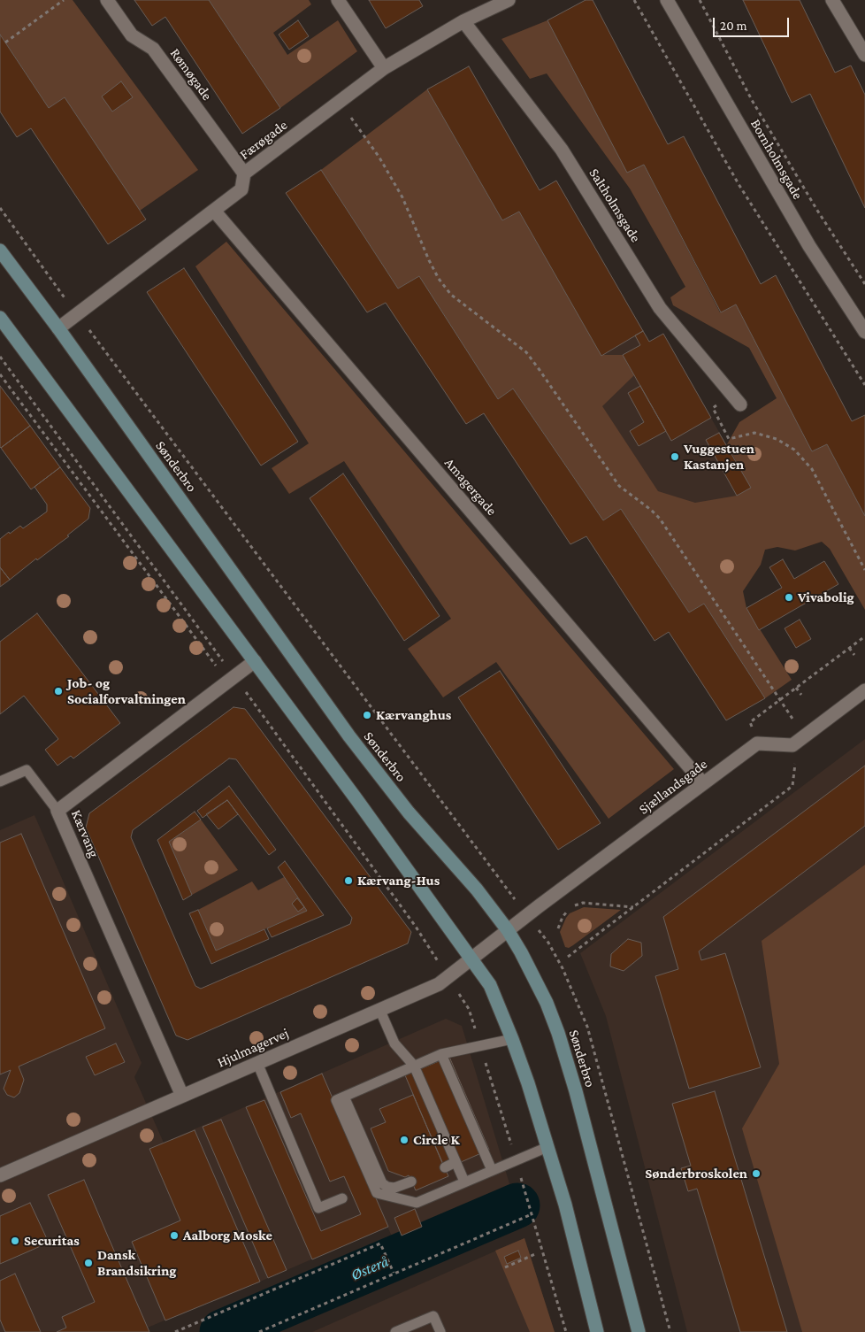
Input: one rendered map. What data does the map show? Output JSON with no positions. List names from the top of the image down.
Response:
{
  "streets": {
    "street": [
      "Rømøgade",
      "Færøgade",
      "Bornholmsgade",
      "Saltholmsgade",
      "Sønderbro",
      "Amagergade",
      "Sjællandsgade",
      "Kærvang",
      "Hjulmagervej"
    ]
  },
  "crossings": [
    ["Rømøgade", "Færøgade"],
    ["Færøgade", "Saltholmsgade"],
    ["Færøgade", "Sønderbro"],
    ["Færøgade", "Amagergade"],
    ["Sønderbro", "Sjællandsgade"],
    ["Sønderbro", "Hjulmagervej"],
    ["Amagergade", "Sjællandsgade"],
    ["Sjællandsgade", "Hjulmagervej"],
    ["Kærvang", "Hjulmagervej"]
  ],
  "water": ["Østerå"],
  "places": [
    "Vuggestuen Kastanjen",
    "Vivabolig",
    "Job- og Socialforvaltningen",
    "Kærvanghus",
    "Kærvang-Hus",
    "Circle K",
    "Sønderbroskolen",
    "Aalborg Moske",
    "Securitas",
    "Dansk Brandsikring"
  ],
  "scale_bar": "20 m"
}
